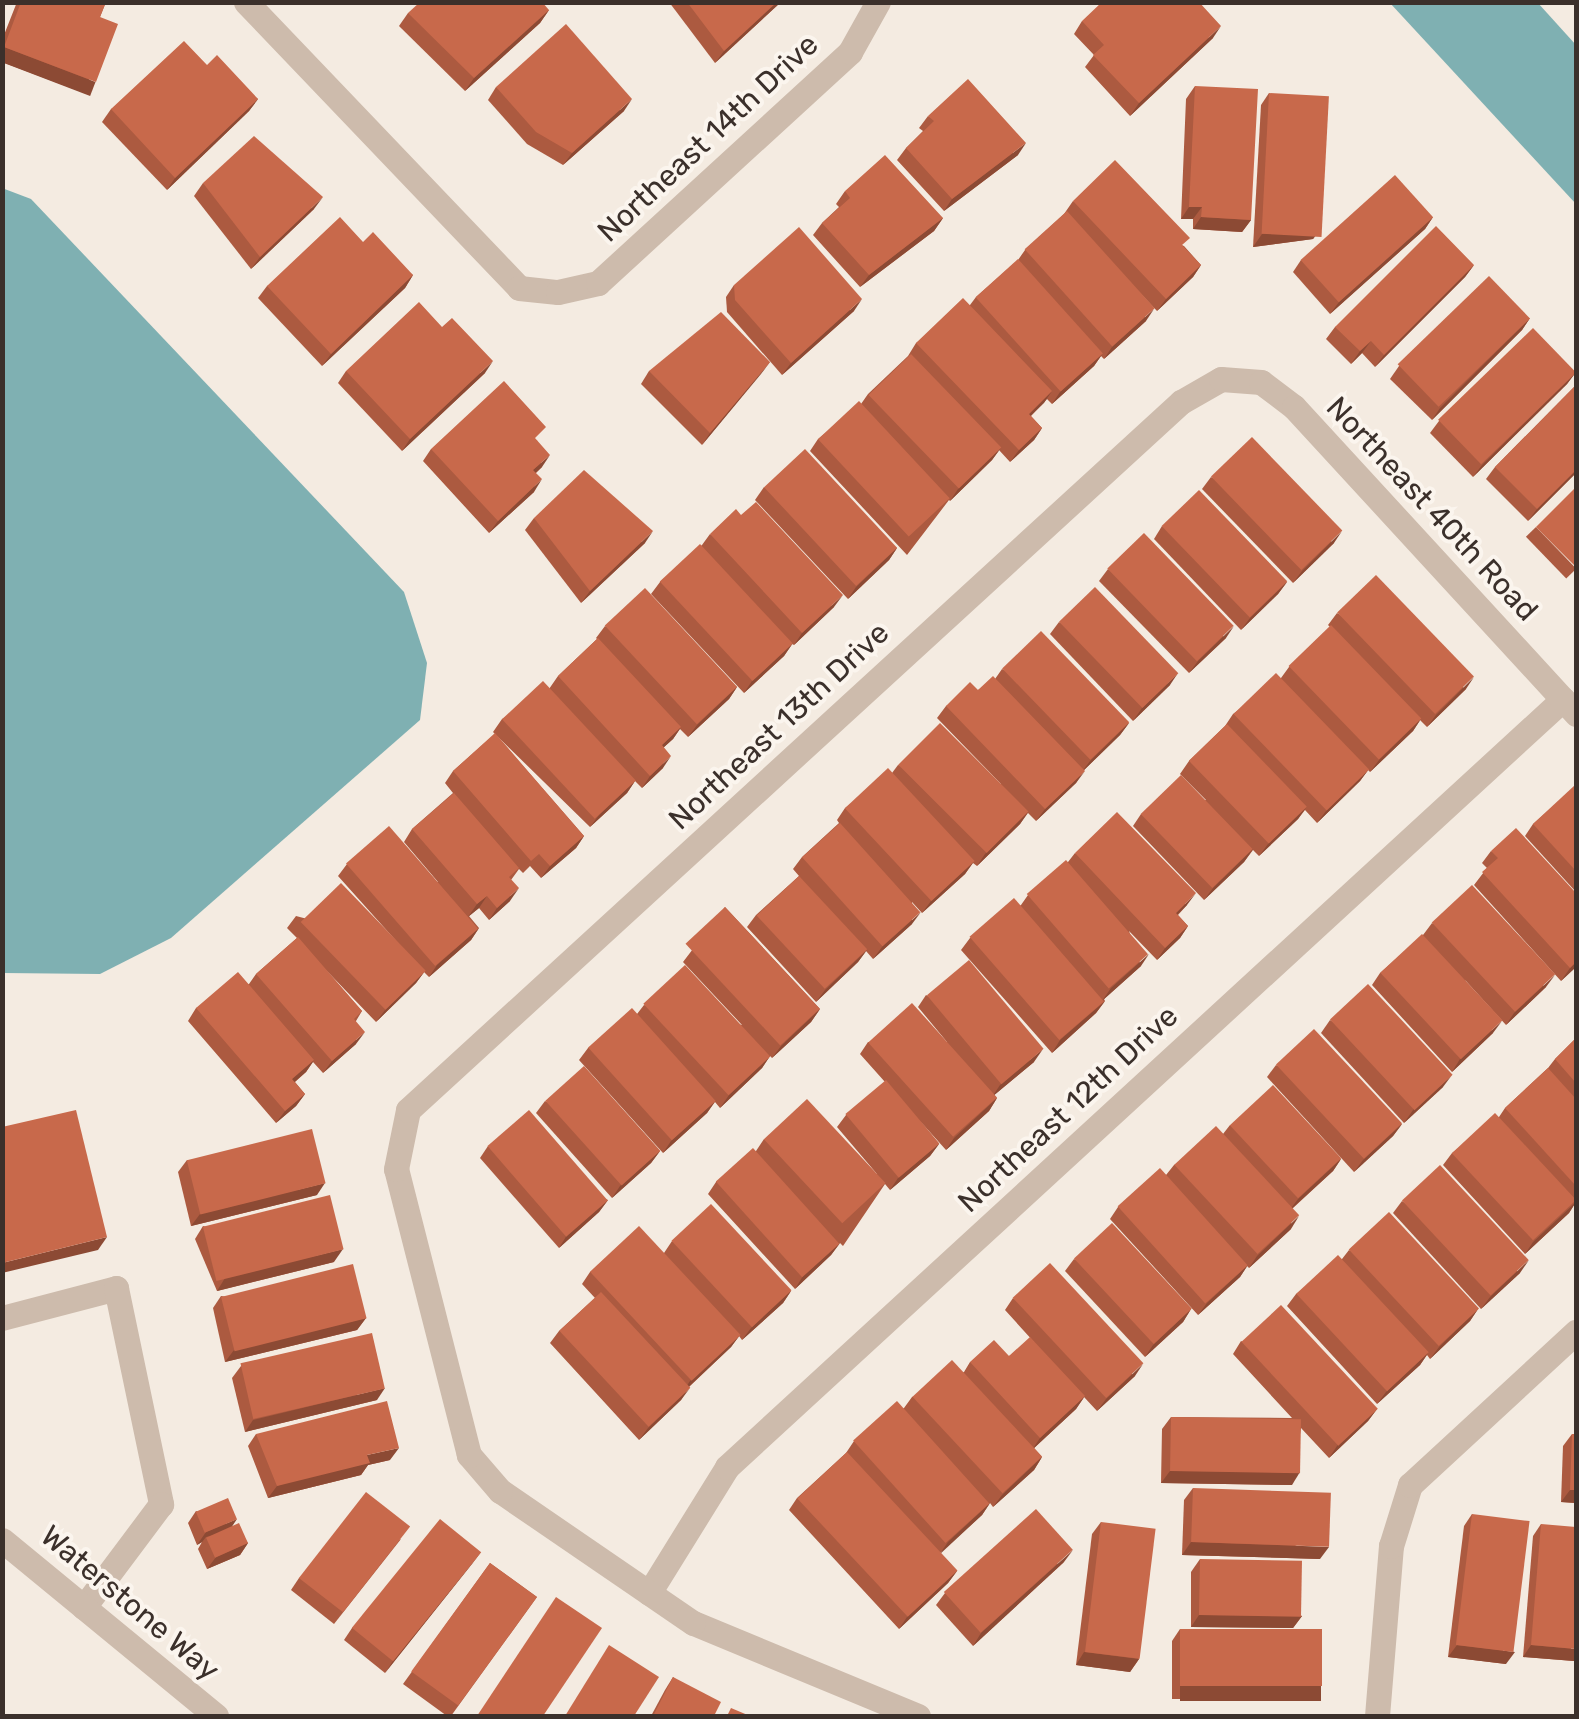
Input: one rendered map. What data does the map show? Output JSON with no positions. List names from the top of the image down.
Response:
{
  "streets": {
    "street": [
      "Northeast 14th Drive",
      "Northeast 40th Road",
      "Northeast 13th Drive",
      "Northeast 12th Drive",
      "Waterstone Way"
    ]
  },
  "crossings": [
    ["Northeast 40th Road", "Northeast 13th Drive"],
    ["Northeast 40th Road", "Northeast 12th Drive"],
    ["Northeast 13th Drive", "Northeast 12th Drive"]
  ]
}
